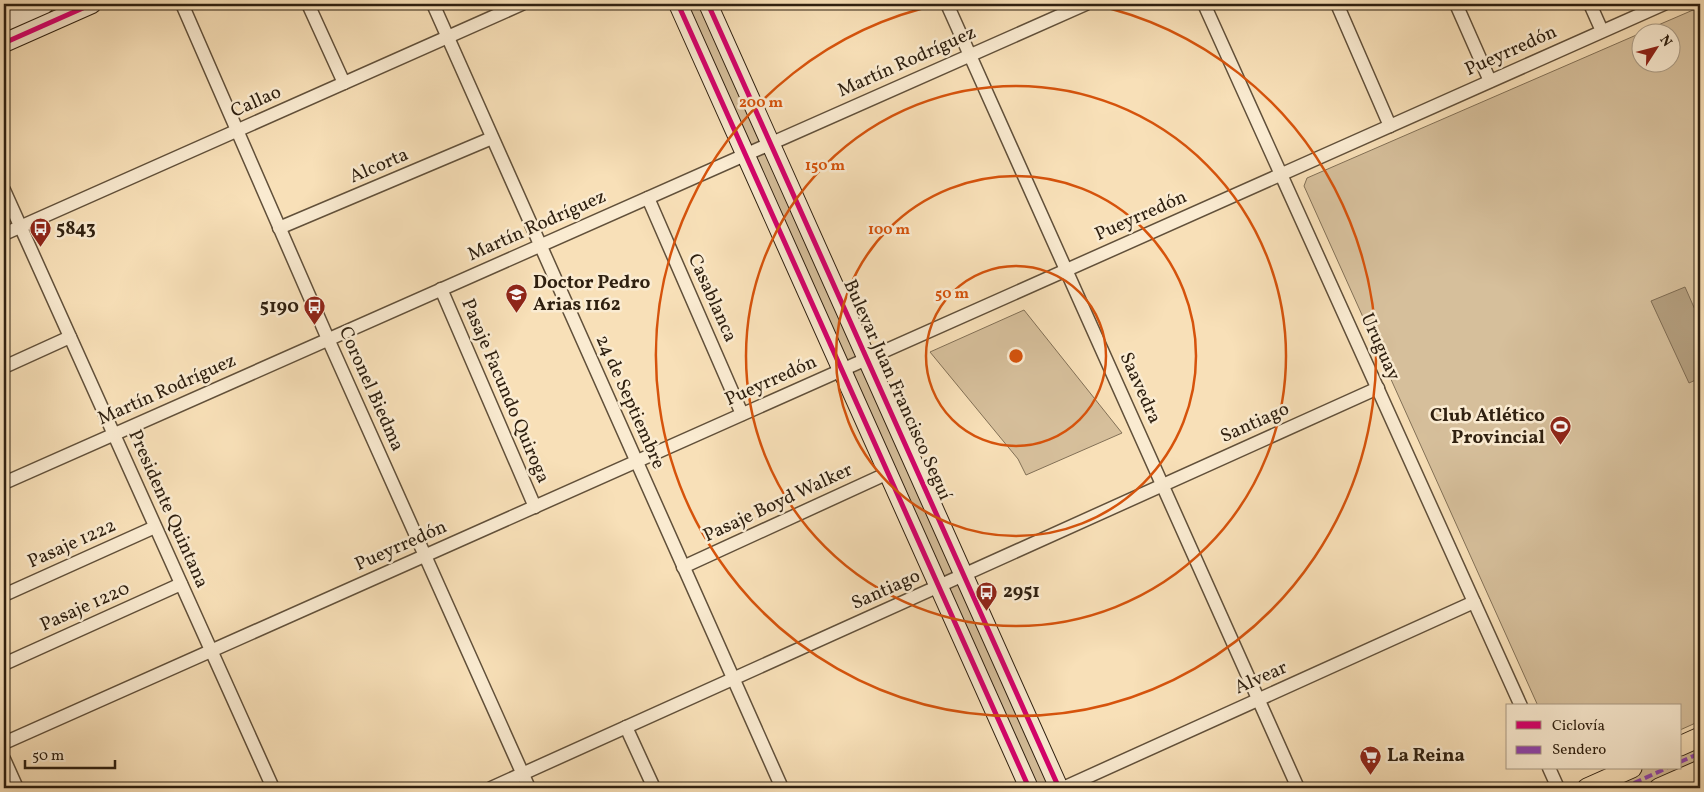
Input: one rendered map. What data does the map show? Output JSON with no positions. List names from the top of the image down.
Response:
{
  "streets": {
    "main road": ["Bulevar Juan Francisco Seguí"],
    "street": [
      "Pueyrredón",
      "Martín Rodríguez",
      "Callao",
      "Alcorta",
      "Casablanca",
      "Uruguay",
      "Saavedra",
      "Coronel Biedma",
      "Pasaje Facundo Quiroga",
      "24 de Septiembre",
      "Santiago",
      "Pasaje Boyd Walker",
      "Presidente Quintana",
      "Pasaje 1222",
      "Pasaje 1220",
      "Alvear"
    ]
  },
  "crossings": [
    ["Pueyrredón", "Casablanca"],
    ["Pueyrredón", "Uruguay"],
    ["Pueyrredón", "Saavedra"],
    ["Pueyrredón", "Coronel Biedma"],
    ["Pueyrredón", "Bulevar Juan Francisco Seguí"],
    ["Pueyrredón", "Pasaje Facundo Quiroga"],
    ["Pueyrredón", "24 de Septiembre"],
    ["Pueyrredón", "Presidente Quintana"],
    ["Martín Rodríguez", "Casablanca"],
    ["Martín Rodríguez", "Saavedra"],
    ["Martín Rodríguez", "Coronel Biedma"],
    ["Martín Rodríguez", "Bulevar Juan Francisco Seguí"],
    ["Martín Rodríguez", "Pasaje Facundo Quiroga"],
    ["Martín Rodríguez", "24 de Septiembre"],
    ["Martín Rodríguez", "Presidente Quintana"],
    ["Callao", "Coronel Biedma"],
    ["Callao", "24 de Septiembre"],
    ["Callao", "Presidente Quintana"],
    ["Alcorta", "Coronel Biedma"],
    ["Alcorta", "24 de Septiembre"],
    ["Uruguay", "Santiago"],
    ["Uruguay", "Alvear"],
    ["Saavedra", "Santiago"],
    ["Saavedra", "Alvear"],
    ["Coronel Biedma", "Santiago"],
    ["Bulevar Juan Francisco Seguí", "Santiago"],
    ["Bulevar Juan Francisco Seguí", "Alvear"],
    ["24 de Septiembre", "Santiago"],
    ["24 de Septiembre", "Pasaje Boyd Walker"],
    ["Presidente Quintana", "Pasaje 1222"],
    ["Presidente Quintana", "Pasaje 1220"]
  ],
  "places": {
    "bus stop": ["5843", "5190", "2951"],
    "school or university": ["Doctor Pedro Arias 1162"],
    "sports": ["Club Atlético Provincial"],
    "supermarket": ["La Reina"]
  },
  "legend": ["Ciclovía", "Sendero"],
  "scale_bar": "50 m",
  "north": "top right",
  "rings": [
    "200 m",
    "150 m",
    "100 m",
    "50 m"
  ]
}
